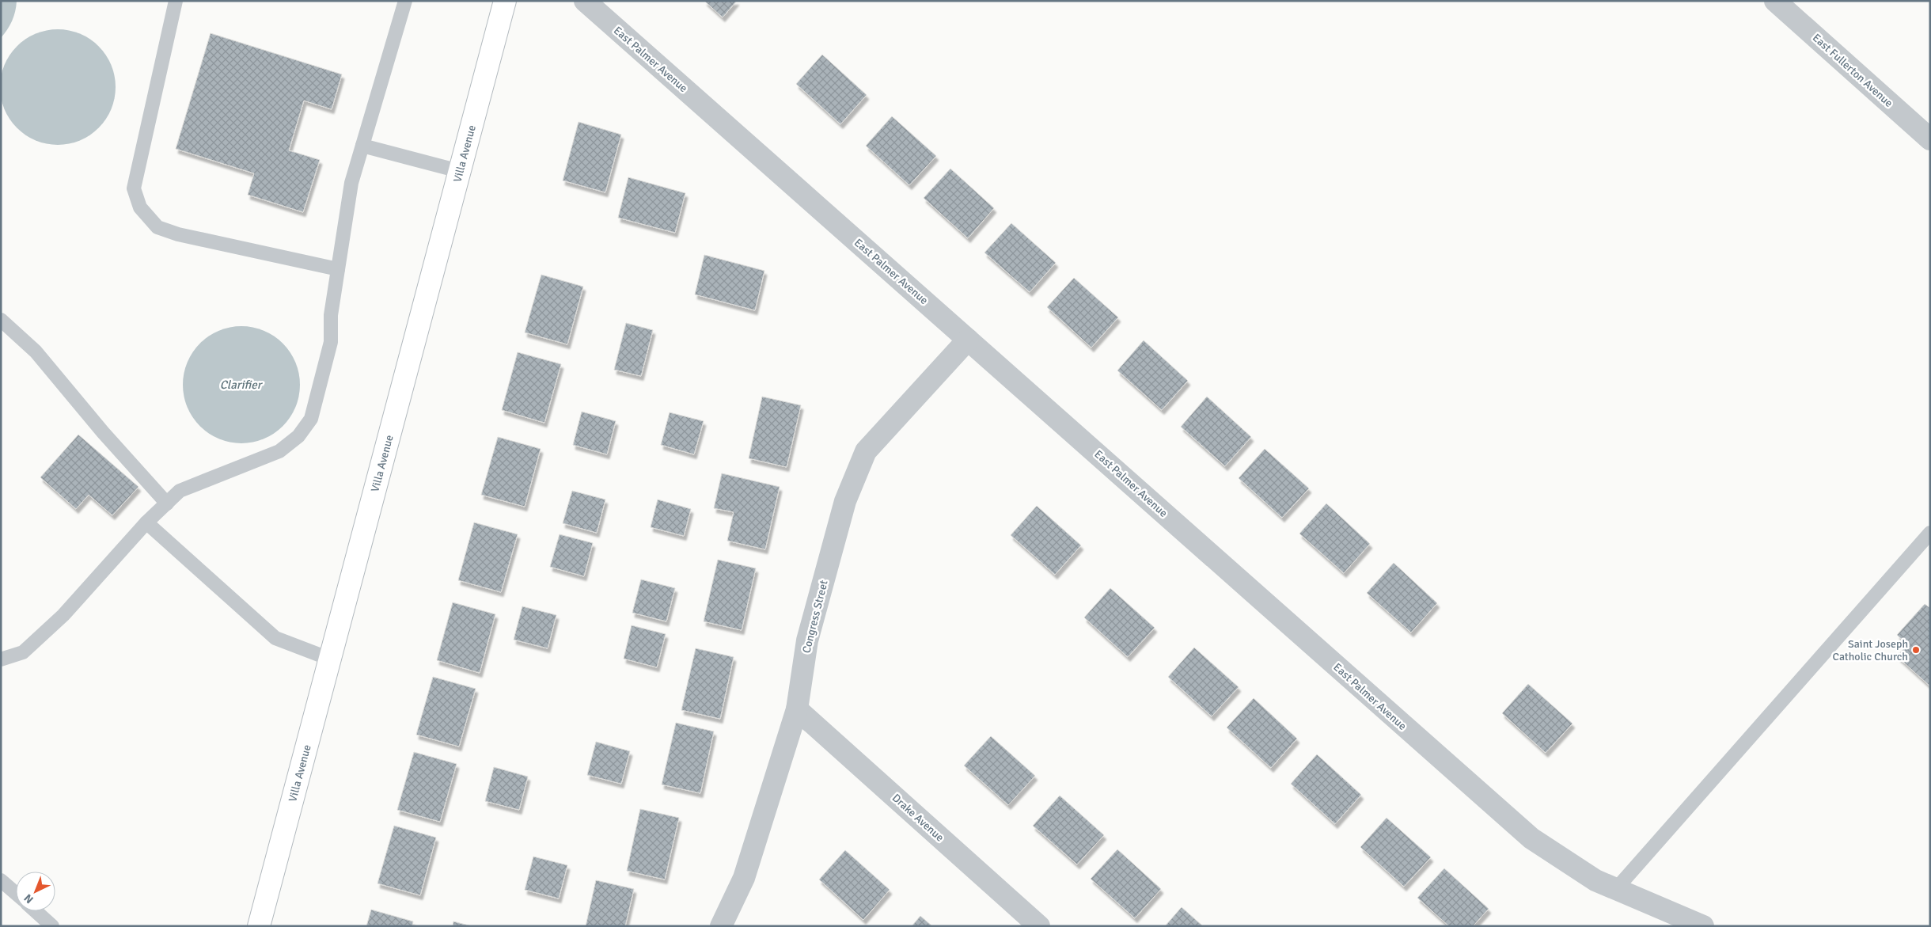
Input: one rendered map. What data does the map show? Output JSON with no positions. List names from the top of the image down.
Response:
{
  "streets": {
    "main road": ["Villa Avenue"],
    "street": [
      "East Palmer Avenue",
      "East Fullerton Avenue",
      "Congress Street",
      "Drake Avenue"
    ]
  },
  "crossings": [
    ["East Palmer Avenue", "Congress Street"],
    ["Congress Street", "Drake Avenue"]
  ],
  "water": ["Clarifier"],
  "places": ["Saint Joseph Catholic Church"],
  "north": "bottom left"
}
